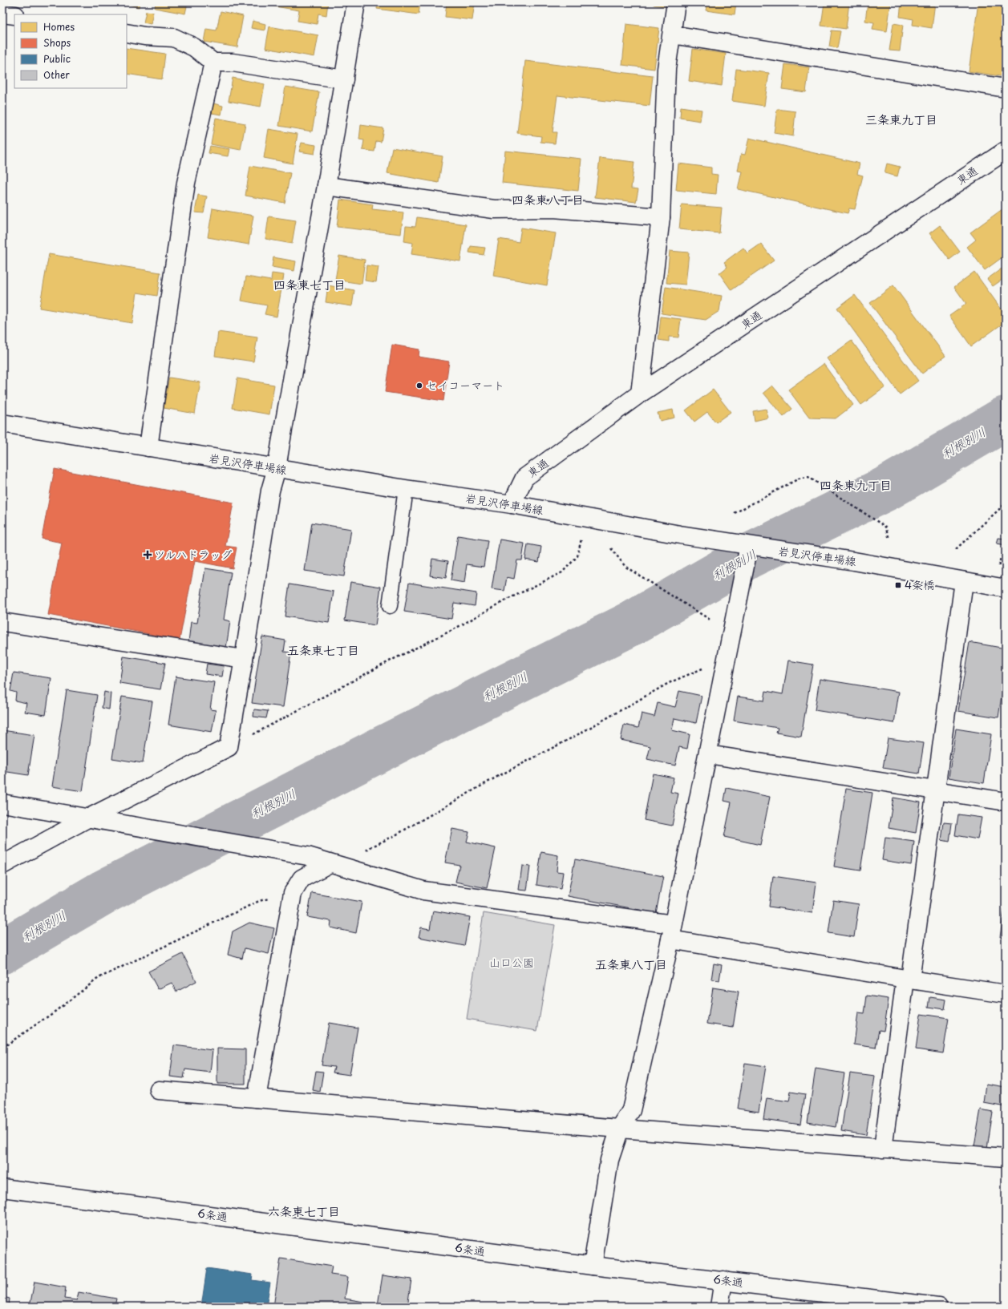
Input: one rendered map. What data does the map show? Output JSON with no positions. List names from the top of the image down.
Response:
{
  "streets": {
    "street": ["東通", "岩見沢停車場線", "6条通"]
  },
  "crossings": [
    ["東通", "岩見沢停車場線"]
  ],
  "districts": [
    "三条東九丁目",
    "四条東八丁目",
    "四条東七丁目",
    "四条東九丁目",
    "五条東七丁目",
    "五条東八丁目",
    "六条東七丁目"
  ],
  "water": ["利根別川"],
  "parks": ["山口公園"],
  "places": {
    "other": ["セイコーマート"],
    "health": ["ツルハドラッグ"],
    "transit": ["4条橋"]
  },
  "legend": [
    "Homes",
    "Shops",
    "Public",
    "Other"
  ]
}
